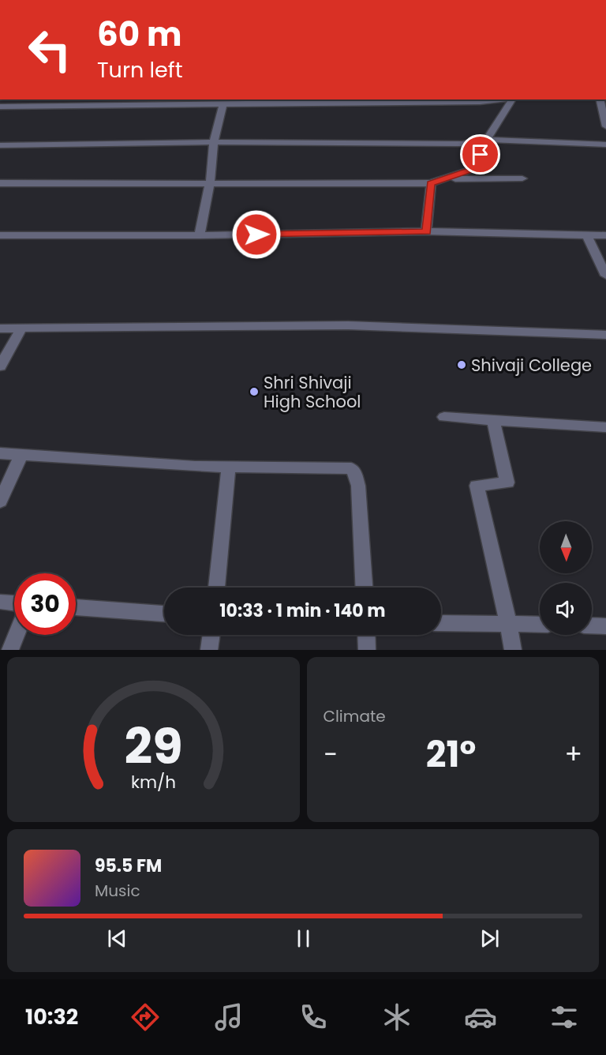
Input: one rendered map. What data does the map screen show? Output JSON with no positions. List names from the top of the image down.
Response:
{
  "places": ["Shivaji College", "Shri Shivaji High School"],
  "north": "bottom",
  "page": {
    "turn": ["60 m", "Turn left"],
    "limit": "30",
    "trip": "10:33 · 1 min · 140 m",
    "tile": "Climate",
    "heat": ["−", "21°", "+"],
    "song": ["95.5 FM", "Music"],
    "tabs": "10:32",
    "gauge": ["29", "km/h"]
  }
}
